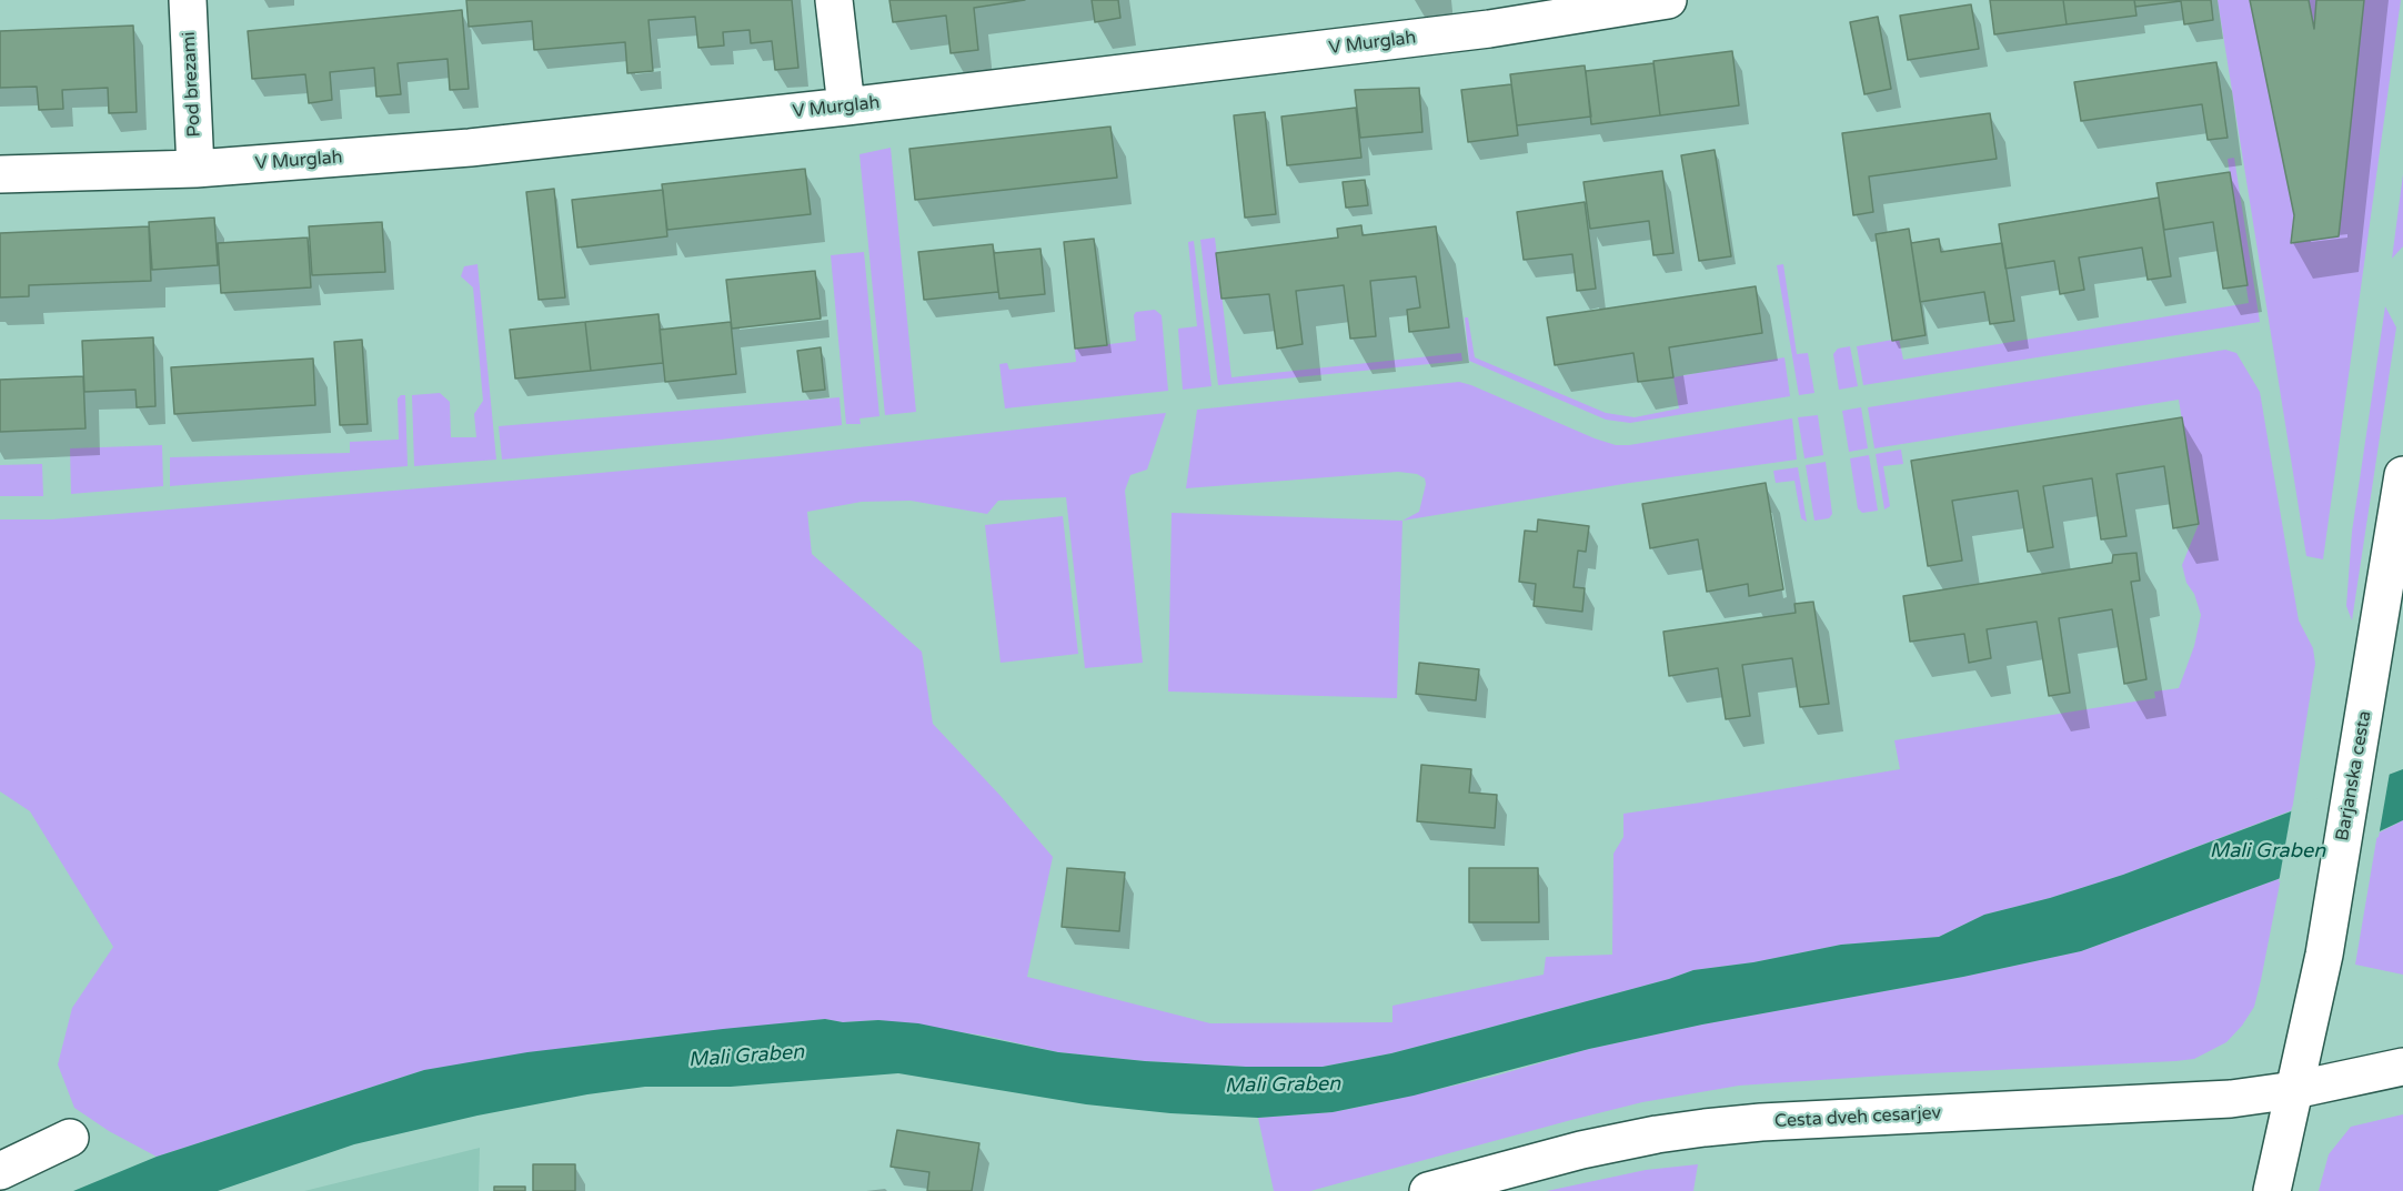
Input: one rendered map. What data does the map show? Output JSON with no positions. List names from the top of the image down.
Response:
{
  "streets": {
    "street": [
      "V Murglah",
      "Pod brezami",
      "Barjanska cesta",
      "Cesta dveh cesarjev"
    ]
  },
  "crossings": [
    ["V Murglah", "Pod brezami"],
    ["Barjanska cesta", "Cesta dveh cesarjev"]
  ],
  "water": ["Mali Graben"]
}
